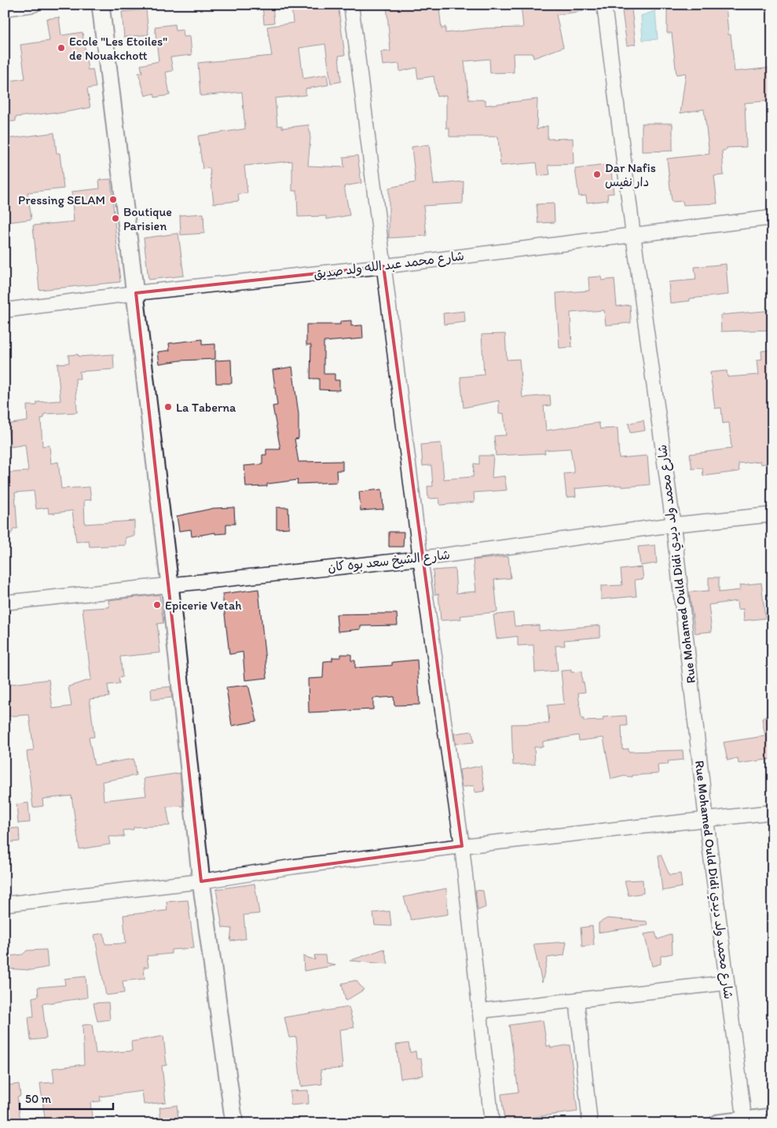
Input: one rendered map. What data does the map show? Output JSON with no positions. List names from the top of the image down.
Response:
{
  "streets": {
    "street": ["شارع محمد عبد الله ولد صديق", "شارع الشيخ سعد بوه كان", "Rue Mohamed Ould Didi شارع محمد ولد ديدي"]
  },
  "crossings": [
    ["شارع محمد عبد الله ولد صديق", "Rue Mohamed Ould Didi شارع محمد ولد ديدي"],
    ["شارع الشيخ سعد بوه كان", "Rue Mohamed Ould Didi شارع محمد ولد ديدي"]
  ],
  "places": [
    "Ecole \"Les Etoiles\" de Nouakchott",
    "Dar Nafis دار نفيس",
    "Pressing SELAM",
    "Boutique Parisien",
    "La Taberna",
    "Epicerie Vetah"
  ],
  "scale_bar": "50 m"
}
